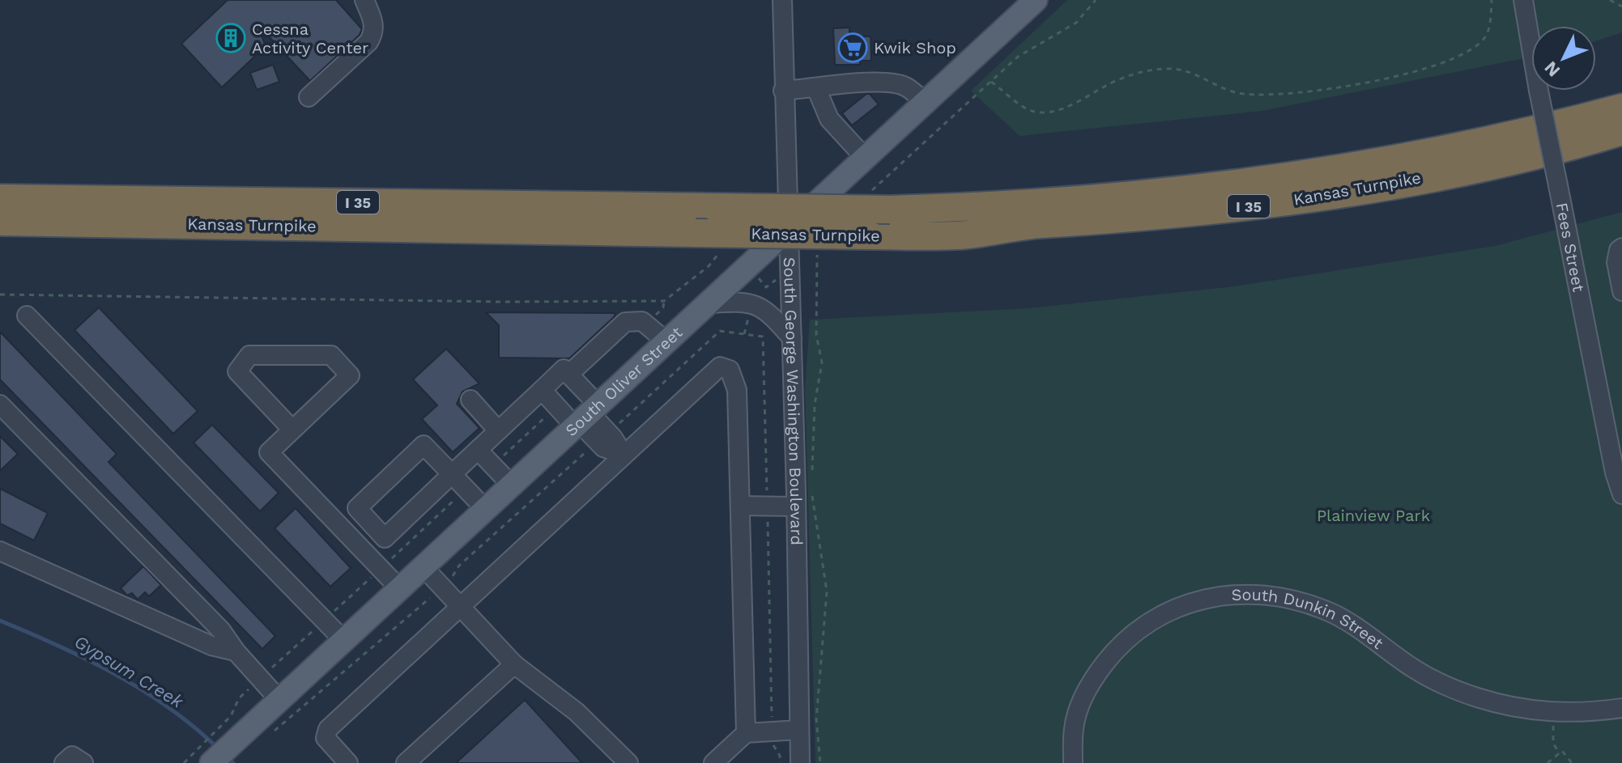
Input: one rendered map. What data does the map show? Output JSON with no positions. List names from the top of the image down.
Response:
{
  "streets": {
    "highway": ["Kansas Turnpike", "I 35"],
    "main road": ["South Oliver Street"],
    "street": ["Fees Street", "South George Washington Boulevard", "South Dunkin Street"]
  },
  "crossings": [
    ["South Oliver Street", "South George Washington Boulevard"]
  ],
  "water": ["Gypsum Creek"],
  "parks": ["Plainview Park"],
  "places": {
    "building": ["Cessna Activity Center"],
    "supermarket": ["Kwik Shop"]
  },
  "north": "bottom left"
}
